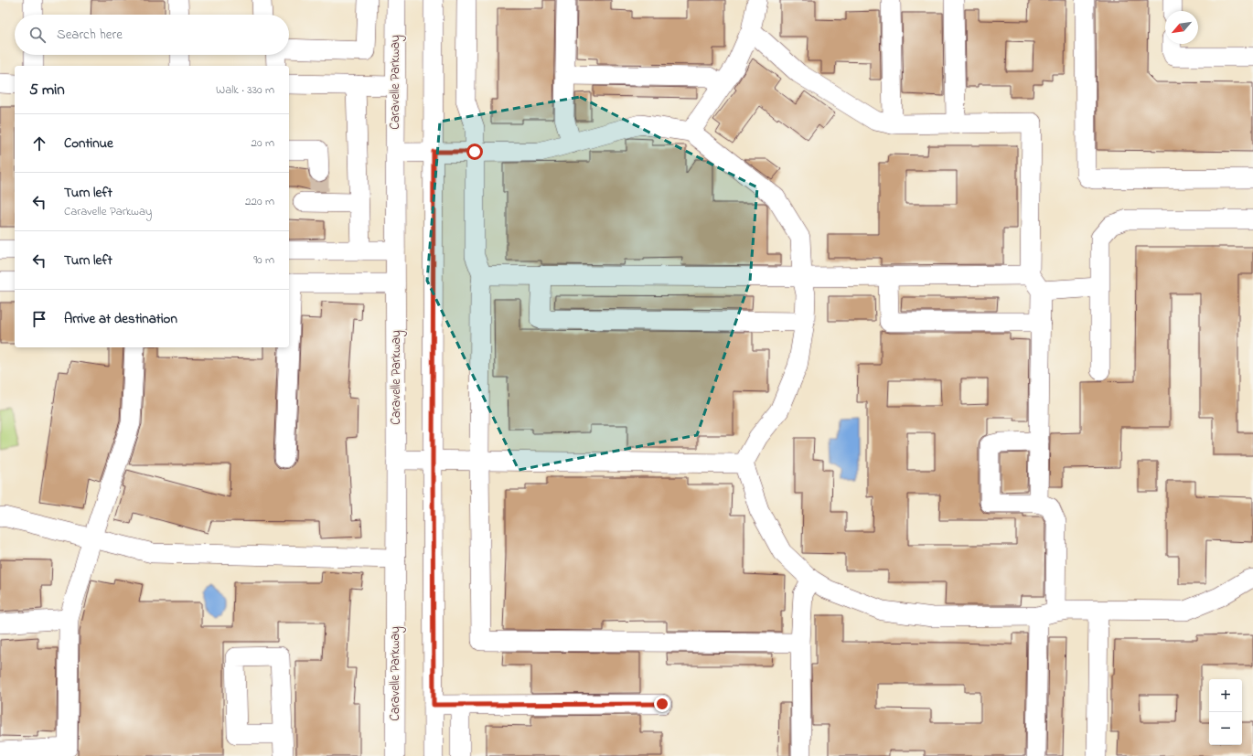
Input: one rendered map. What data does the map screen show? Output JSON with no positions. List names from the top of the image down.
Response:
{
  "streets": {
    "street": ["Caravelle Parkway"]
  },
  "north": "bottom left",
  "page": {
    "search": "Search here",
    "heading": ["5 min", "Walk · 330 m"],
    "list": [
      ["Continue", "20 m"],
      ["Turn left", "Caravelle Parkway", "220 m"],
      ["Turn left", "90 m"],
      "Arrive at destination"
    ],
    "map_buttons": ["+", "−"]
  }
}
